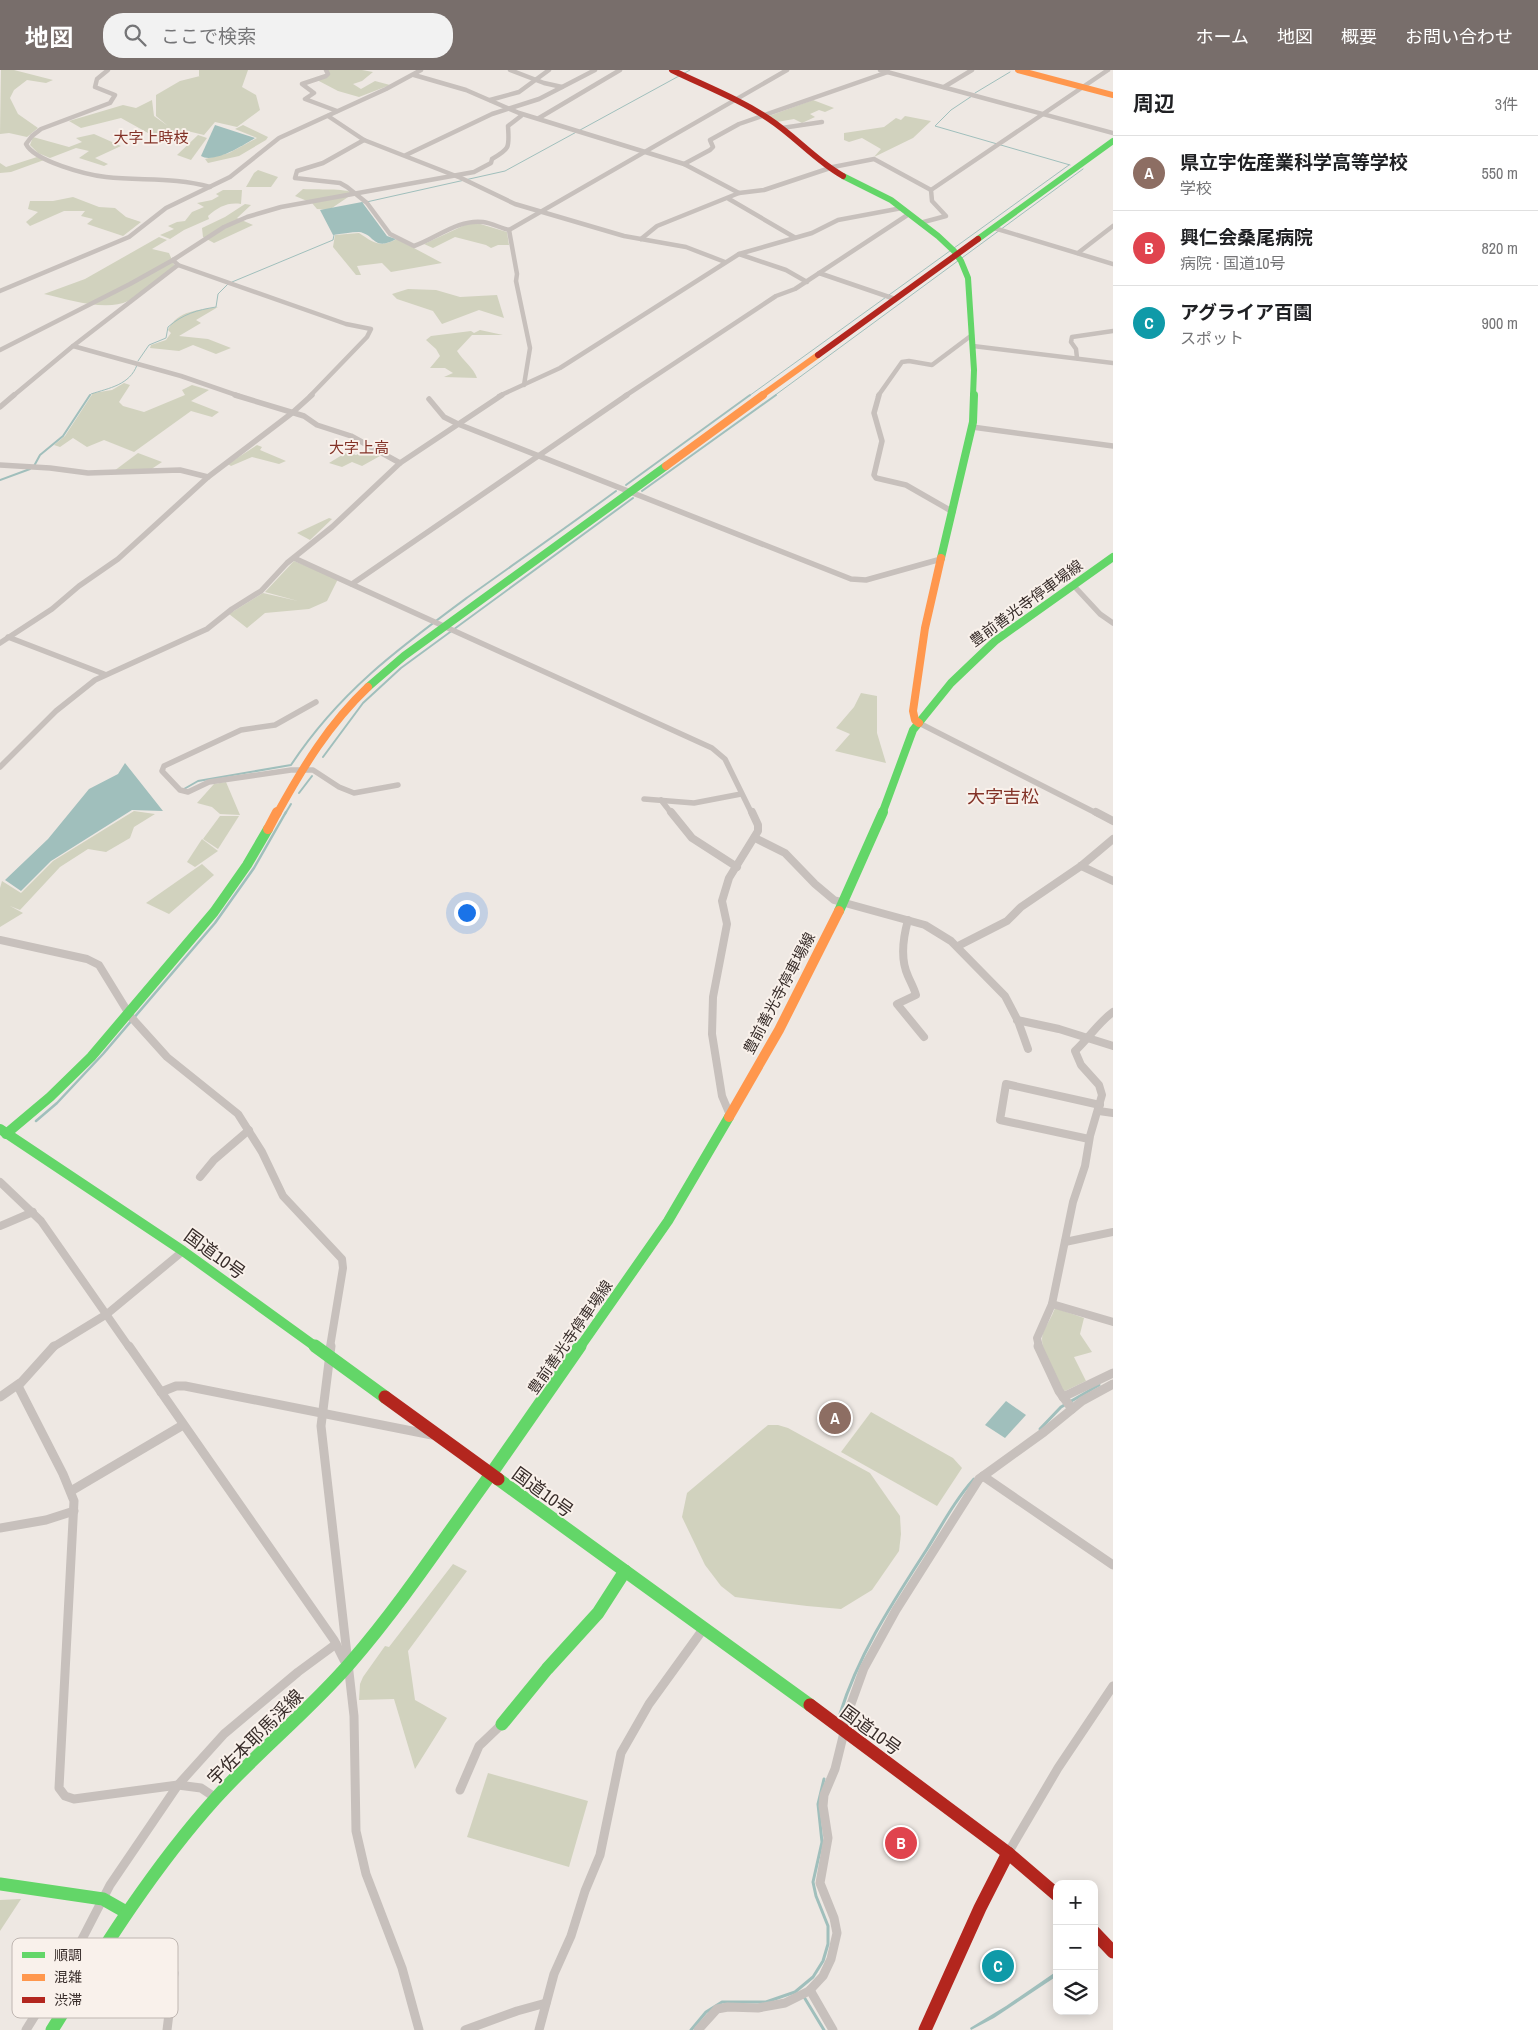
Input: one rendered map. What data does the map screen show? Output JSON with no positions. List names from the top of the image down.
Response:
{
  "streets": {
    "main road": ["豊前善光寺停車場線", "国道10号", "宇佐本耶馬渓線"]
  },
  "crossings": [
    ["豊前善光寺停車場線", "国道10号"],
    ["豊前善光寺停車場線", "宇佐本耶馬渓線"],
    ["国道10号", "宇佐本耶馬渓線"]
  ],
  "districts": ["大字上時枝", "大字上高", "大字吉松"],
  "legend": ["順調", "混雑", "渋滞"],
  "page": {
    "header": "地図",
    "search": "ここで検索",
    "nav": [
      "ホーム",
      "地図",
      "概要",
      "お問い合わせ"
    ],
    "heading": ["周辺", "3件"],
    "list": [
      {
        "mark": "A",
        "name": "県立宇佐産業科学高等学校",
        "note": "学校",
        "value": "550 m"
      },
      {
        "mark": "B",
        "name": "興仁会桑尾病院",
        "note": "病院 · 国道10号",
        "value": "820 m"
      },
      {
        "mark": "C",
        "name": "アグライア百園",
        "note": "スポット",
        "value": "900 m"
      }
    ],
    "pins": ["A", "B", "C"],
    "map_buttons": ["+", "−"]
  }
}
